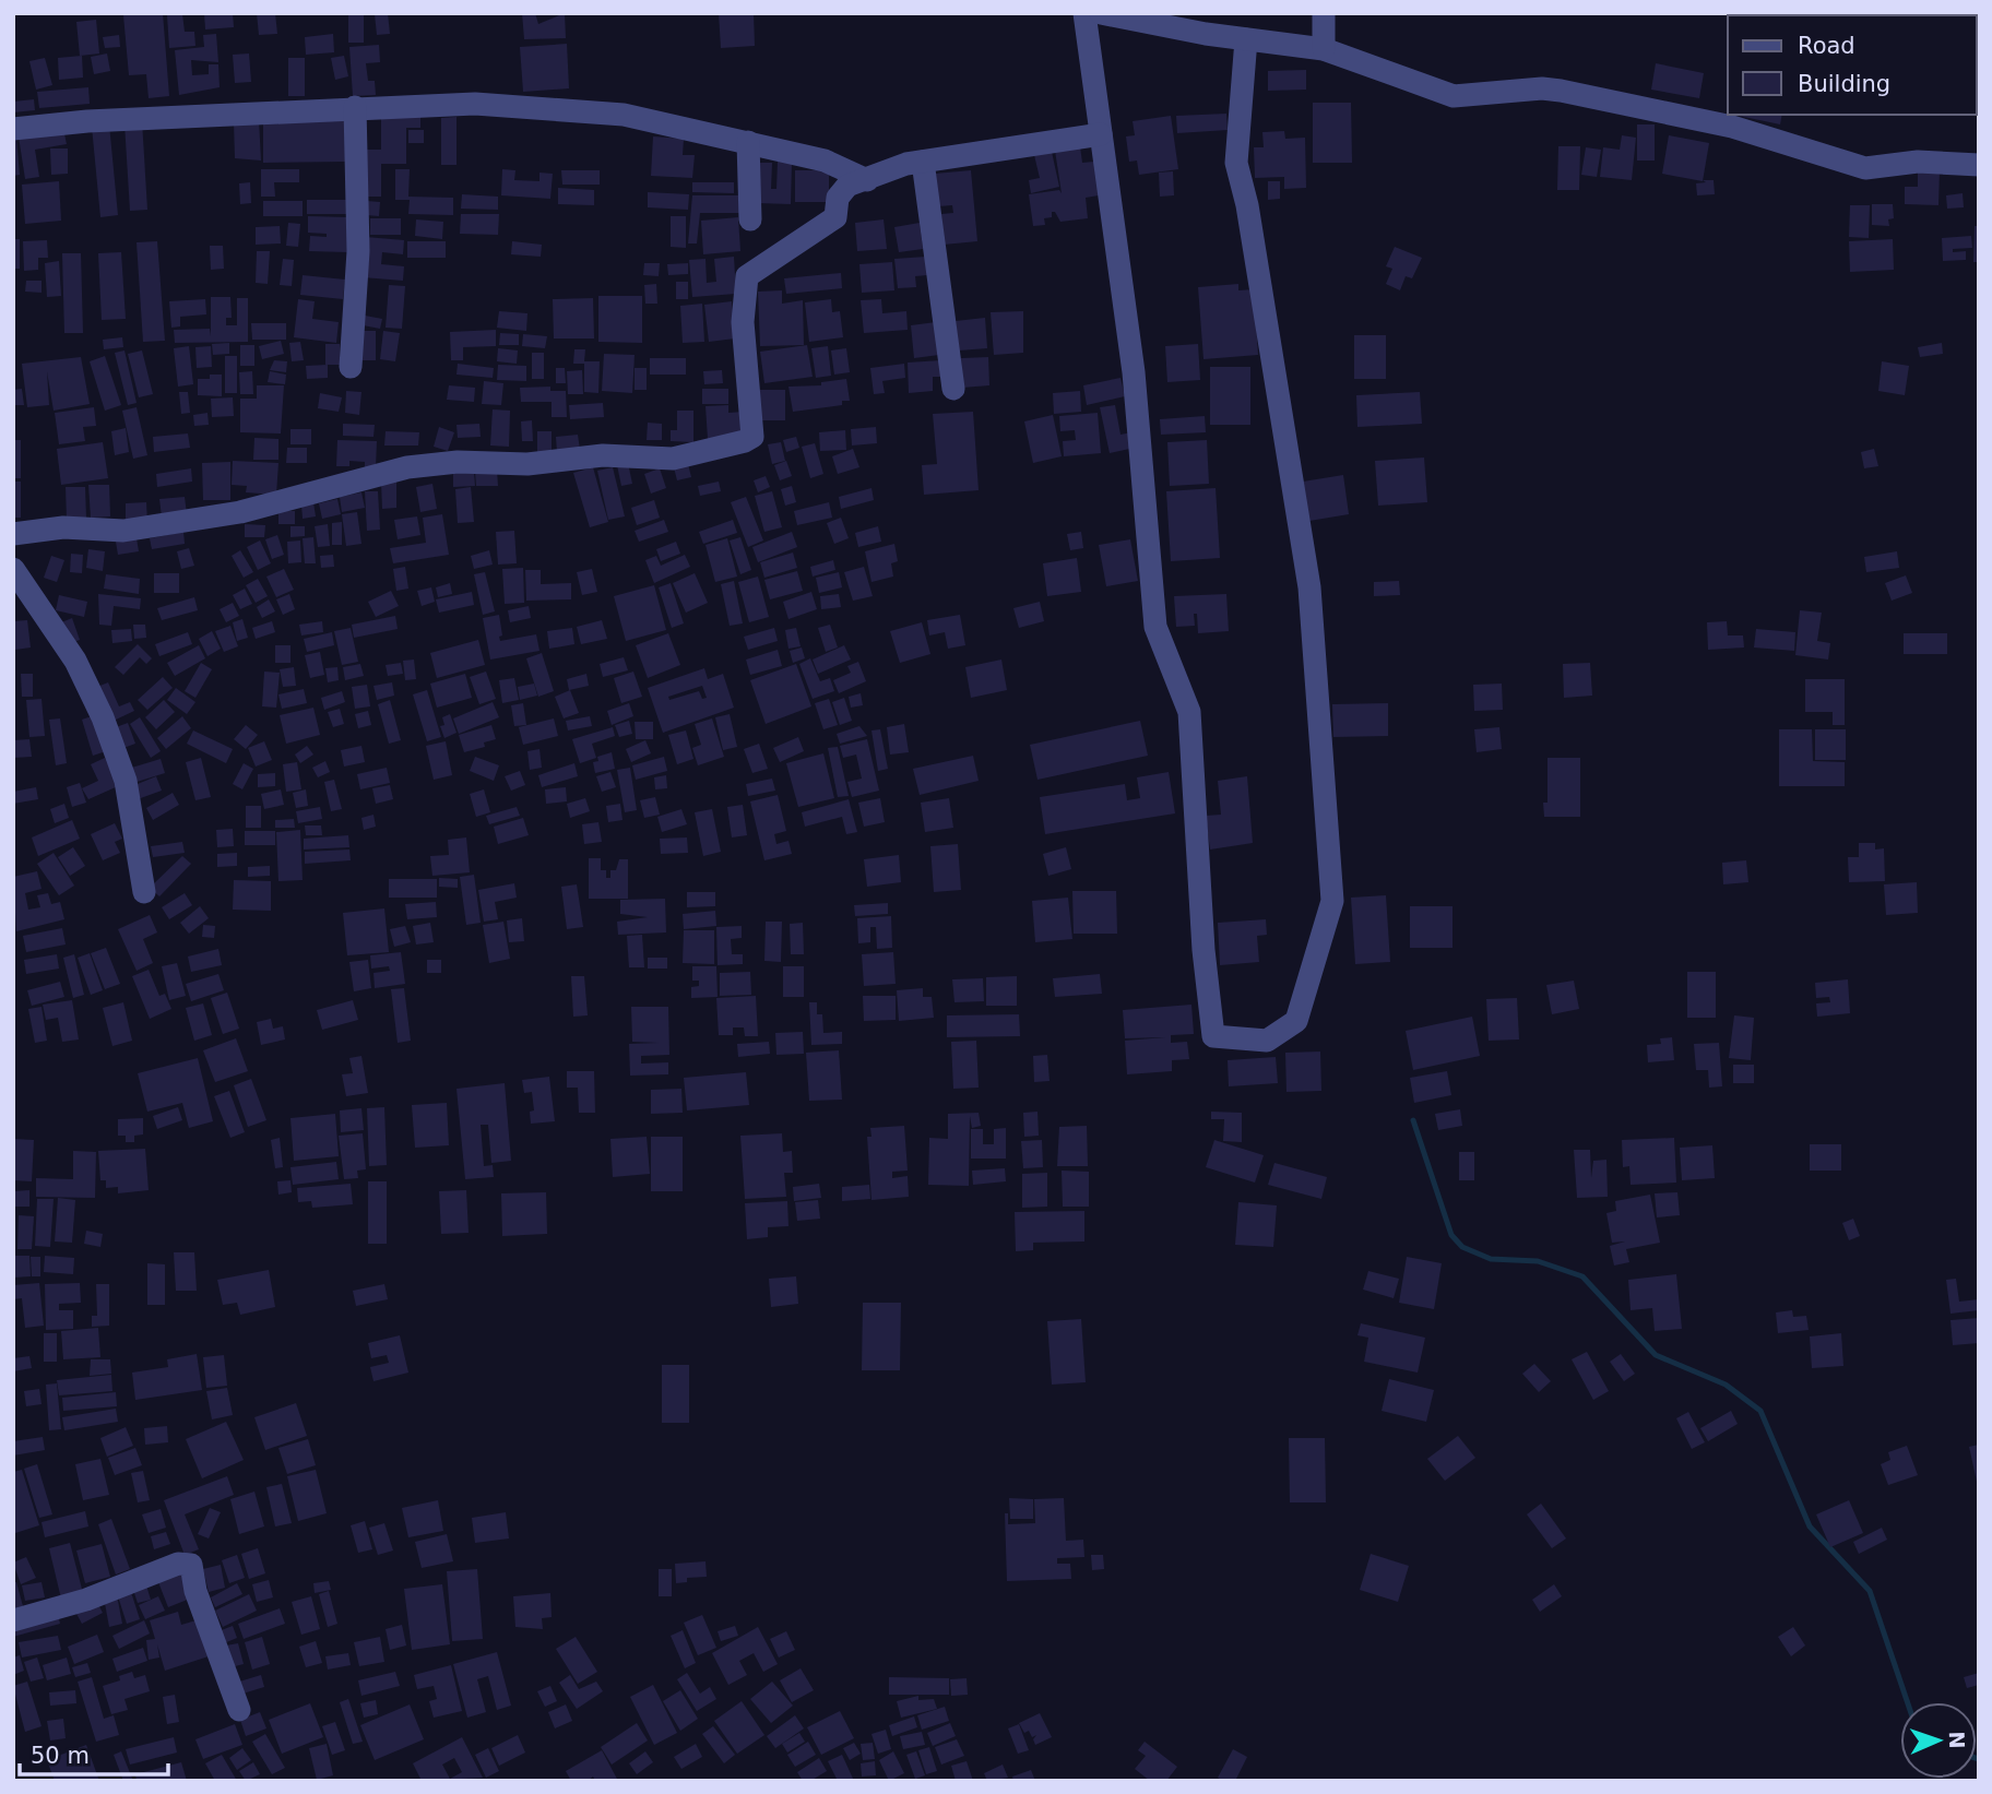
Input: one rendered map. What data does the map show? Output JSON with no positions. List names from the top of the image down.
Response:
{
  "legend": ["Road", "Building"],
  "scale_bar": "50 m",
  "north": "right"
}
